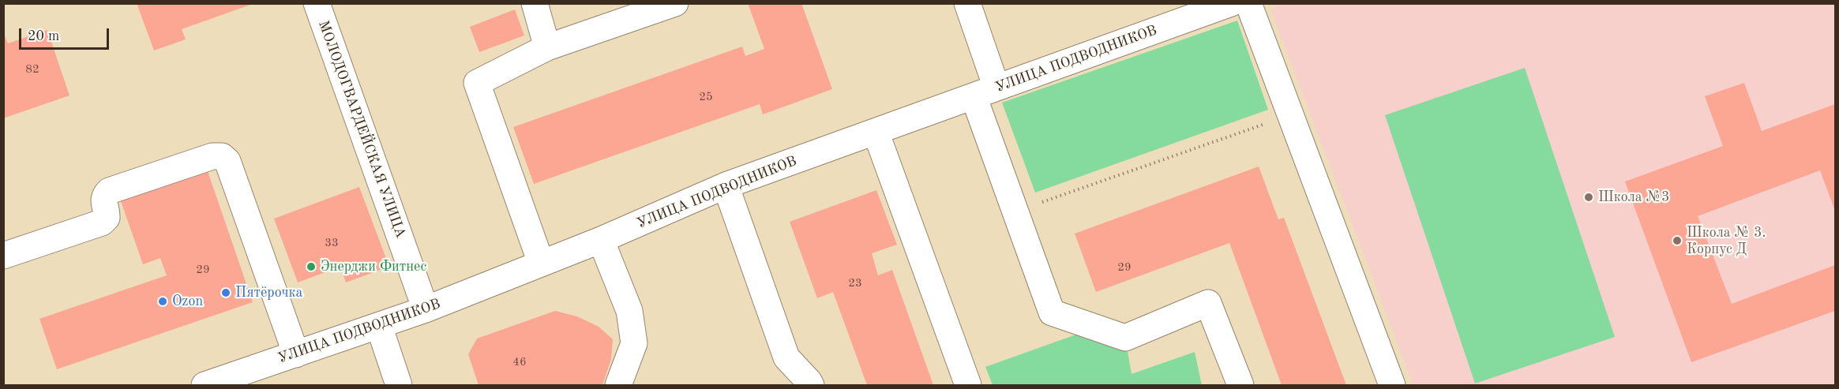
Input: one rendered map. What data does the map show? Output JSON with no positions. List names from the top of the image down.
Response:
{
  "streets": {
    "street": ["УЛИЦА ПОДВОДНИКОВ", "МОЛОДОГВАРДЕЙСКАЯ УЛИЦА"]
  },
  "crossings": [
    ["УЛИЦА ПОДВОДНИКОВ", "МОЛОДОГВАРДЕЙСКАЯ УЛИЦА"]
  ],
  "places": [
    "Школа №3",
    "Школа № 3. Корпус Д",
    "Энерджи Фитнес",
    "Пятёрочка",
    "Ozon"
  ],
  "house_numbers": [
    "82",
    "25",
    "33",
    "29",
    "29",
    "23",
    "46"
  ],
  "scale_bar": "20 m"
}
